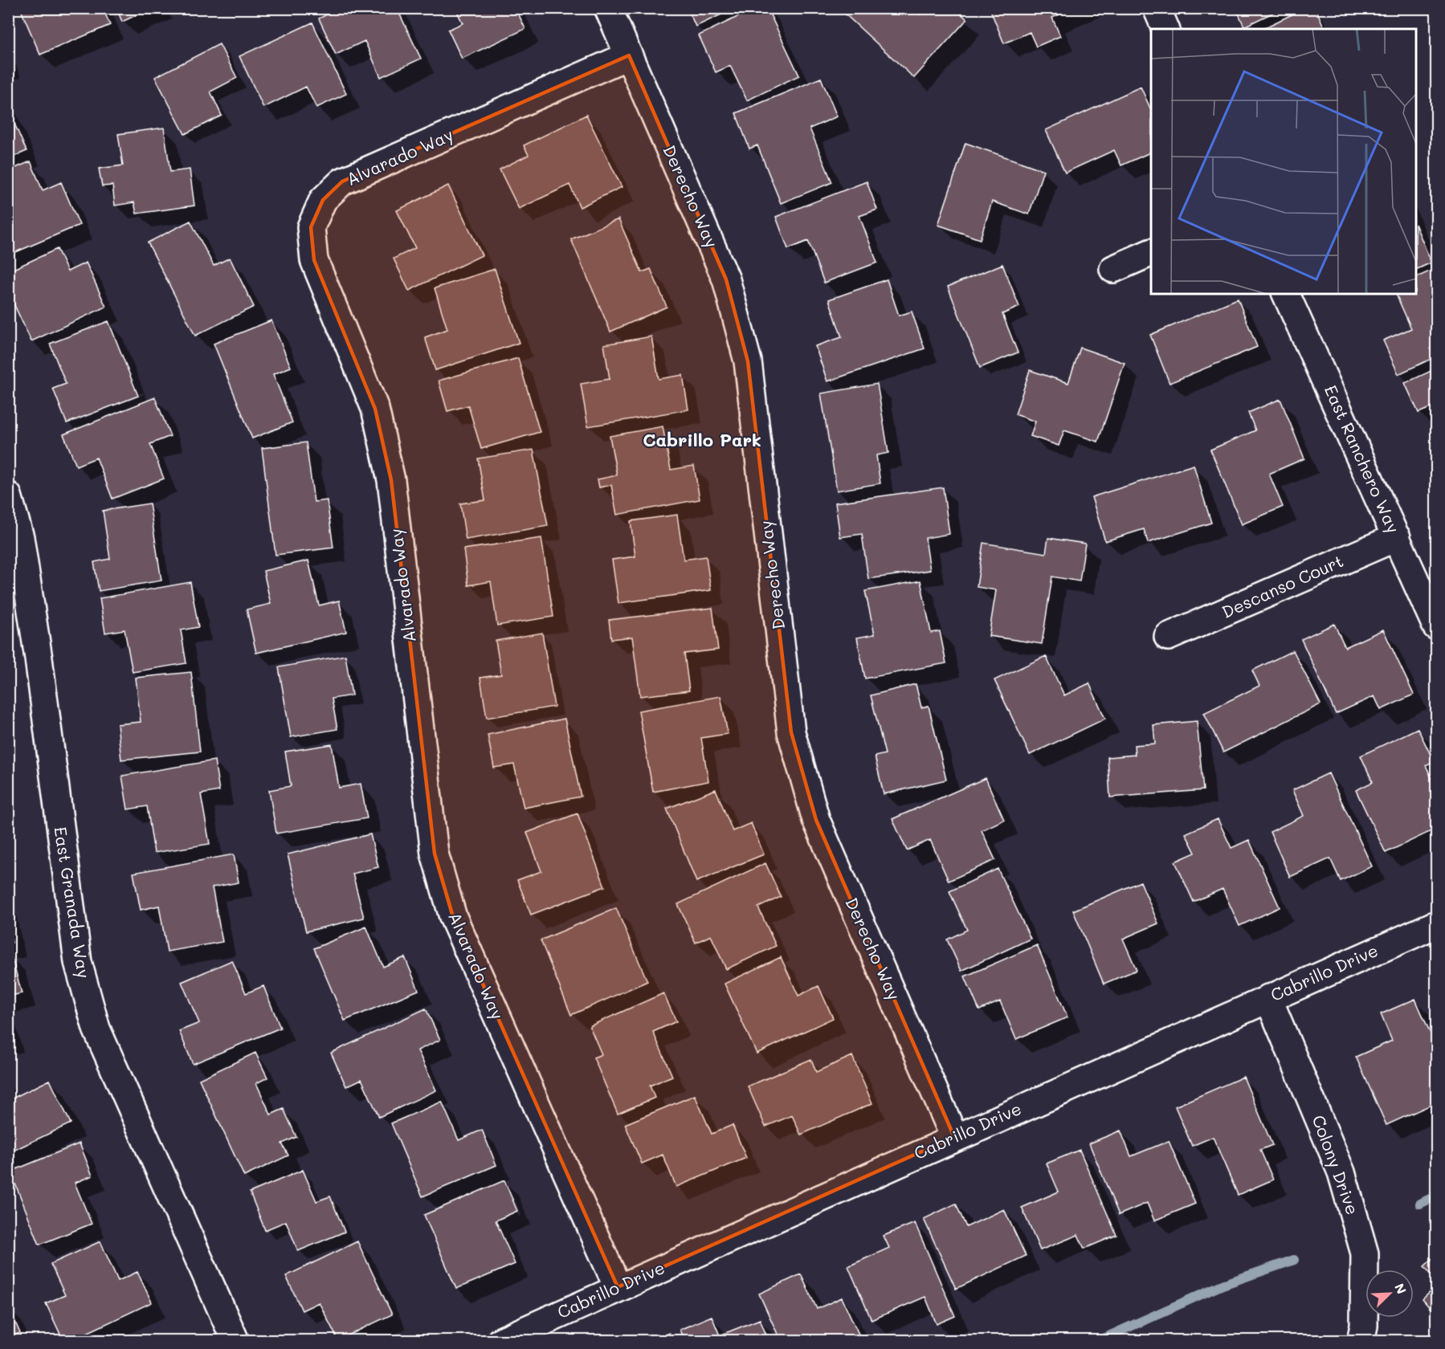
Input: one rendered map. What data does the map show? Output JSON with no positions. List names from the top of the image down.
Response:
{
  "streets": {
    "street": [
      "Alvarado Way",
      "Derecho Way",
      "East Ranchero Way",
      "Descanso Court",
      "East Granada Way",
      "Cabrillo Drive",
      "Colony Drive"
    ]
  },
  "crossings": [
    ["Alvarado Way", "Derecho Way"],
    ["Alvarado Way", "Cabrillo Drive"],
    ["Derecho Way", "Cabrillo Drive"],
    ["East Ranchero Way", "Descanso Court"],
    ["Cabrillo Drive", "Colony Drive"]
  ],
  "districts": ["Cabrillo Park"],
  "north": "top right"
}
